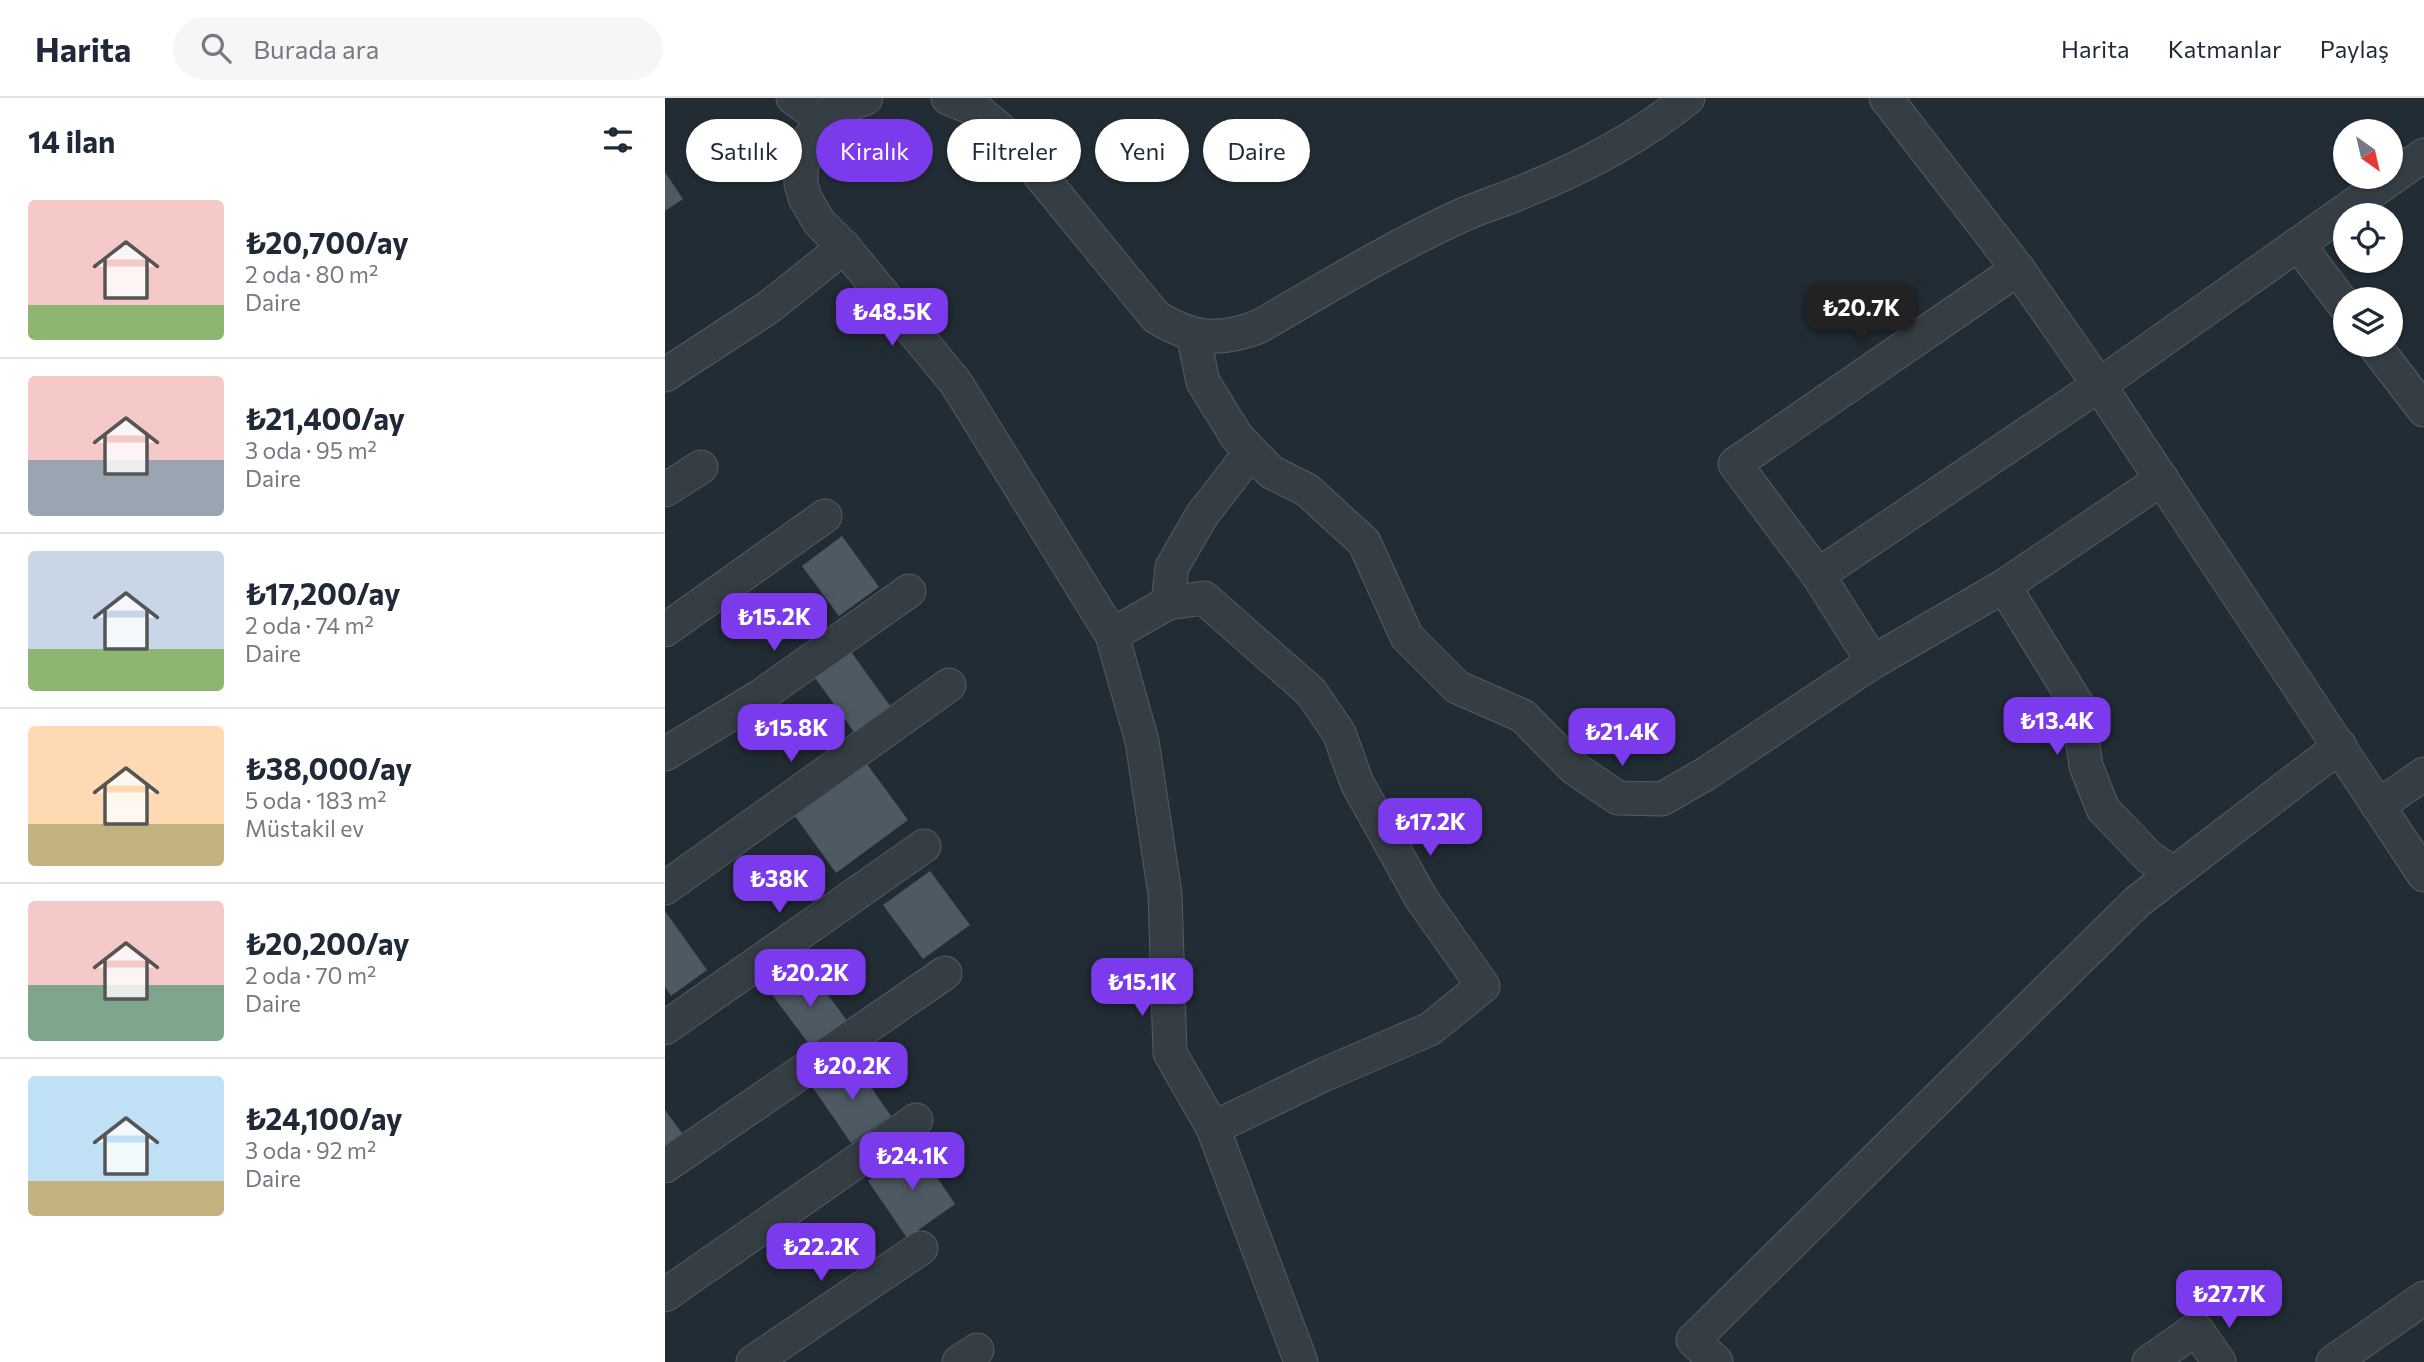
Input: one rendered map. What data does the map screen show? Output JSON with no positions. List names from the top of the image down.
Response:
{
  "north": "bottom right",
  "page": {
    "header": "Harita",
    "search": "Burada ara",
    "nav": ["Harita", "Katmanlar", "Paylaş"],
    "heading": "14 ilan",
    "chip": [
      "Satılık",
      "Kiralık",
      "Filtreler",
      "Yeni",
      "Daire"
    ],
    "list": [
      {
        "name": "₺20,700/ay",
        "note": "2 oda · 80 m² · Daire"
      },
      {
        "name": "₺21,400/ay",
        "note": "3 oda · 95 m² · Daire"
      },
      {
        "name": "₺17,200/ay",
        "note": "2 oda · 74 m² · Daire"
      },
      {
        "name": "₺38,000/ay",
        "note": "5 oda · 183 m² · Müstakil ev"
      },
      {
        "name": "₺20,200/ay",
        "note": "2 oda · 70 m² · Daire"
      },
      {
        "name": "₺24,100/ay",
        "note": "3 oda · 92 m² · Daire"
      }
    ],
    "price": [
      "₺20.7K",
      "₺48.5K",
      "₺15.2K",
      "₺13.4K",
      "₺15.8K",
      "₺21.4K",
      "₺17.2K",
      "₺38K",
      "₺20.2K",
      "₺15.1K",
      "₺20.2K",
      "₺24.1K",
      "₺22.2K",
      "₺27.7K"
    ]
  }
}
